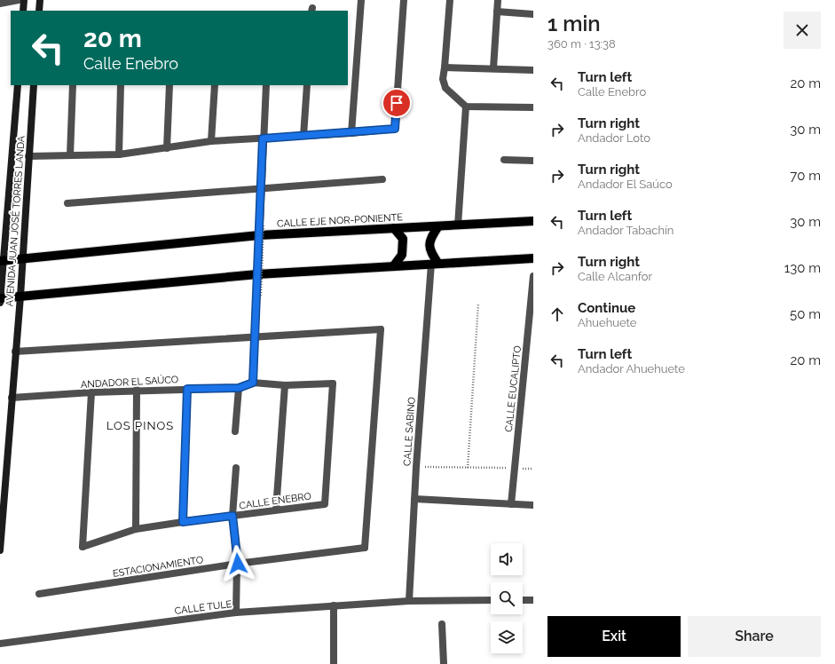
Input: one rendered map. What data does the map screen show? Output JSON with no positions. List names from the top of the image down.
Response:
{
  "streets": {
    "main road": ["CALLE EJE NOR-PONIENTE", "AVENIDA JUAN JOSÉ TORRES LANDA"],
    "street": [
      "ANDADOR EL SAÚCO",
      "CALLE EUCALIPTO",
      "CALLE SABINO",
      "CALLE ENEBRO",
      "ESTACIONAMIENTO",
      "CALLE TULE"
    ]
  },
  "crossings": [
    ["CALLE EJE NOR-PONIENTE", "AVENIDA JUAN JOSÉ TORRES LANDA"],
    ["AVENIDA JUAN JOSÉ TORRES LANDA", "ANDADOR EL SAÚCO"],
    ["ANDADOR EL SAÚCO", "CALLE ENEBRO"],
    ["CALLE SABINO", "CALLE TULE"]
  ],
  "districts": ["LOS PINOS"],
  "page": {
    "heading": ["1 min", "360 m · 13:38"],
    "turn": ["20 m", "Calle Enebro"],
    "list": [
      {
        "name": "Turn left",
        "note": "Calle Enebro",
        "value": "20 m"
      },
      {
        "name": "Turn right",
        "note": "Andador Loto",
        "value": "30 m"
      },
      {
        "name": "Turn right",
        "note": "Andador El Saúco",
        "value": "70 m"
      },
      {
        "name": "Turn left",
        "note": "Andador Tabachín",
        "value": "30 m"
      },
      {
        "name": "Turn right",
        "note": "Calle Alcanfor",
        "value": "130 m"
      },
      {
        "name": "Continue",
        "note": "Ahuehuete",
        "value": "50 m"
      },
      {
        "name": "Turn left",
        "note": "Andador Ahuehuete",
        "value": "20 m"
      }
    ],
    "buttons": ["Exit", "Share"]
  }
}
